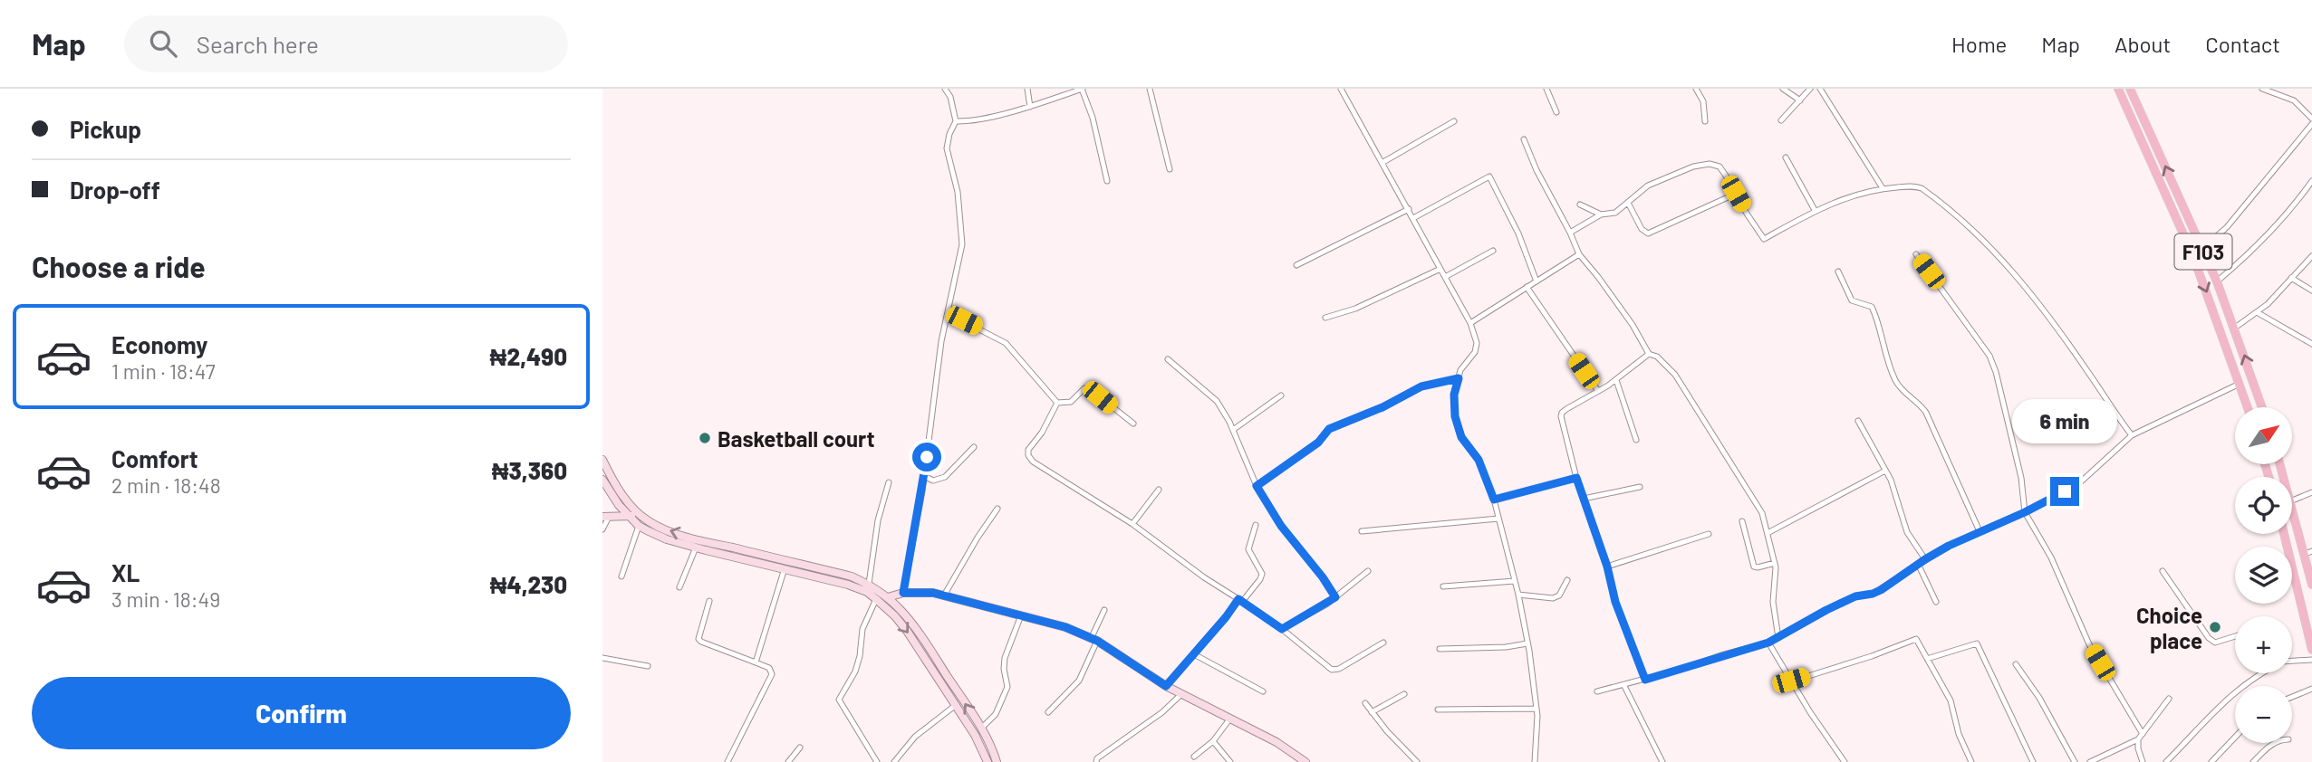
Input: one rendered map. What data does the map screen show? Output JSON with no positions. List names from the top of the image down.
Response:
{
  "streets": {
    "main road": ["F103"]
  },
  "places": ["Basketball court", "Choice place"],
  "north": "top right",
  "page": {
    "header": "Map",
    "search": "Search here",
    "nav": [
      "Home",
      "Map",
      "About",
      "Contact"
    ],
    "banner": ["Pickup", "Drop-off"],
    "heading": "Choose a ride",
    "list": [
      {
        "name": "Economy",
        "note": "1 min · 18:47",
        "value": "₦2,490"
      },
      {
        "name": "Comfort",
        "note": "2 min · 18:48",
        "value": "₦3,360"
      },
      {
        "name": "XL",
        "note": "3 min · 18:49",
        "value": "₦4,230"
      }
    ],
    "bubble": "6 min",
    "map_buttons": ["+", "−"],
    "buttons": "Confirm"
  }
}
